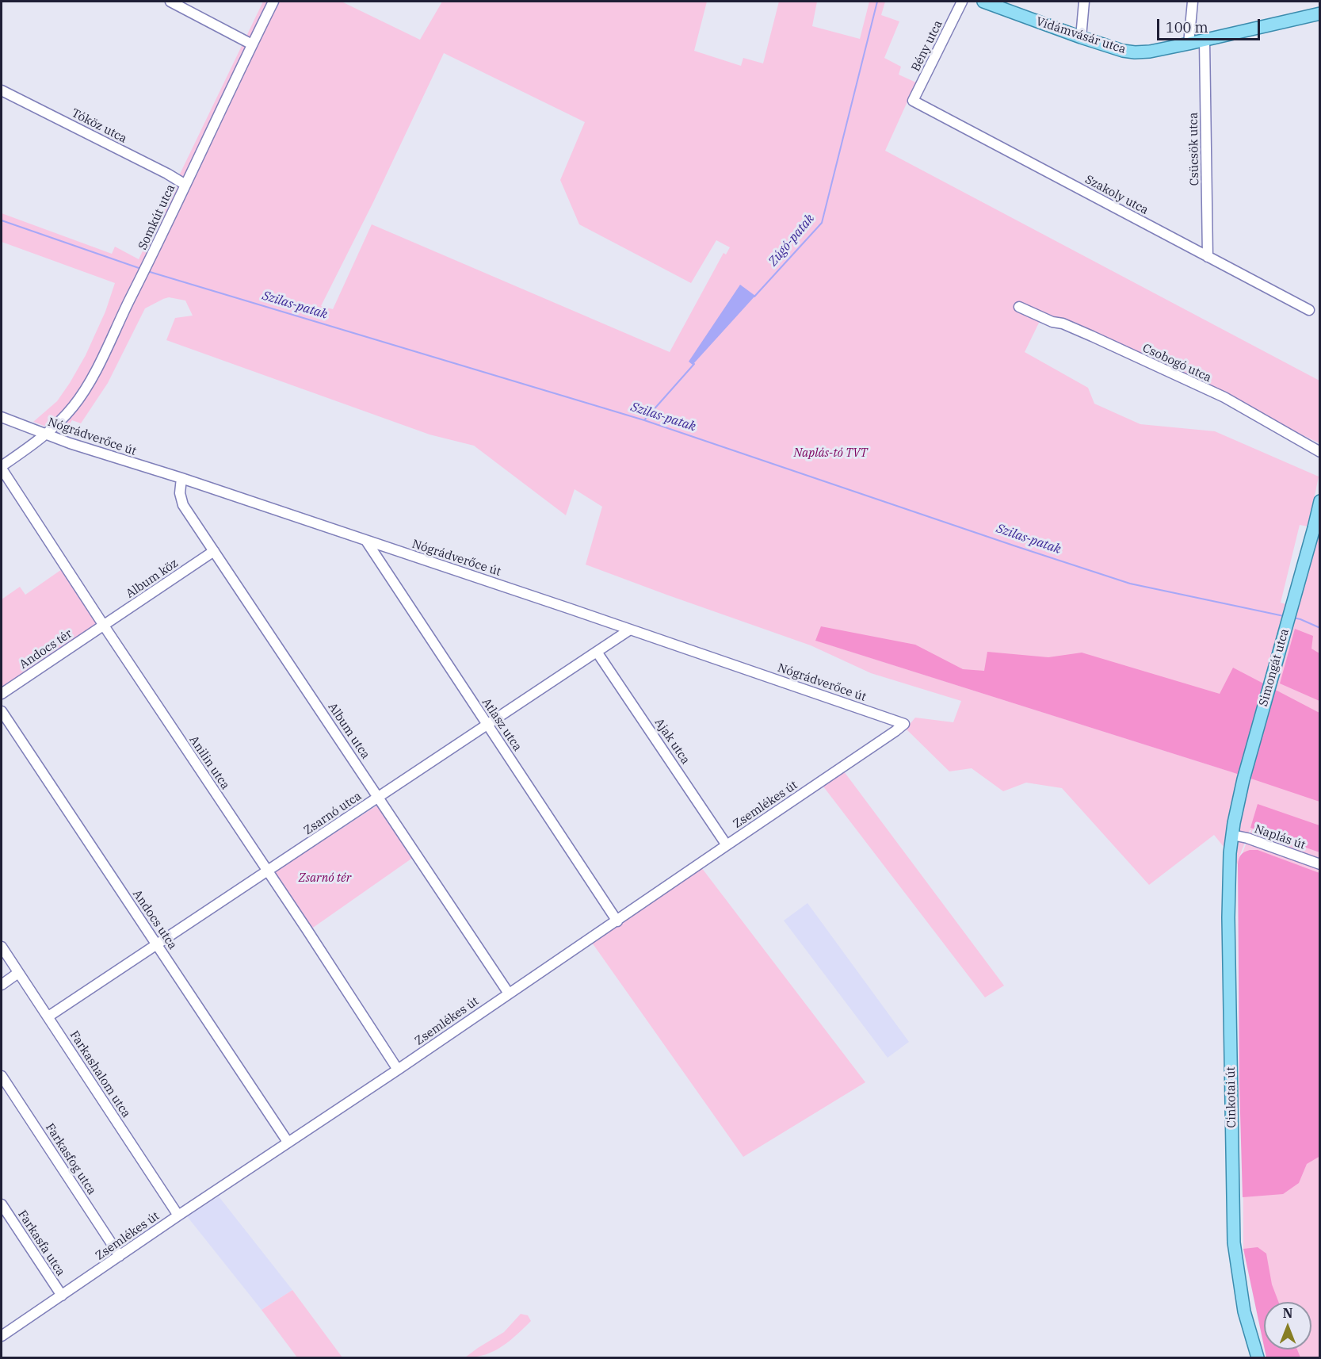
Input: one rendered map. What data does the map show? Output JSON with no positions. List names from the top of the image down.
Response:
{
  "streets": {
    "main road": ["Vidámvásár utca", "Simongát utca", "Cinkotai út"],
    "street": [
      "Bény utca",
      "Tóköz utca",
      "Csücsök utca",
      "Szakoly utca",
      "Somkút utca",
      "Csobogó utca",
      "Nógrádverőce út",
      "Album köz",
      "Andocs tér",
      "Atlasz utca",
      "Album utca",
      "Ajak utca",
      "Anilin utca",
      "Zsemlékes út",
      "Zsarnó utca",
      "Naplás út",
      "Andocs utca",
      "Farkashalom utca",
      "Farkasfog utca",
      "Farkasfa utca"
    ]
  },
  "crossings": [
    ["Vidámvásár utca", "Csücsök utca"],
    ["Bény utca", "Szakoly utca"],
    ["Tóköz utca", "Somkút utca"],
    ["Csücsök utca", "Szakoly utca"],
    ["Somkút utca", "Nógrádverőce út"],
    ["Somkút utca", "Anilin utca"],
    ["Nógrádverőce út", "Atlasz utca"],
    ["Nógrádverőce út", "Album utca"],
    ["Nógrádverőce út", "Zsemlékes út"],
    ["Nógrádverőce út", "Zsarnó utca"],
    ["Album köz", "Andocs tér"],
    ["Album köz", "Album utca"],
    ["Album köz", "Anilin utca"],
    ["Andocs tér", "Anilin utca"],
    ["Simongát utca", "Naplás út"],
    ["Simongát utca", "Cinkotai út"],
    ["Atlasz utca", "Zsemlékes út"],
    ["Atlasz utca", "Zsarnó utca"],
    ["Album utca", "Zsemlékes út"],
    ["Album utca", "Zsarnó utca"],
    ["Ajak utca", "Zsemlékes út"],
    ["Ajak utca", "Zsarnó utca"],
    ["Anilin utca", "Zsemlékes út"],
    ["Anilin utca", "Zsarnó utca"],
    ["Zsemlékes út", "Andocs utca"],
    ["Zsemlékes út", "Farkashalom utca"],
    ["Zsemlékes út", "Farkasfog utca"],
    ["Zsemlékes út", "Farkasfa utca"],
    ["Zsarnó utca", "Andocs utca"],
    ["Zsarnó utca", "Farkashalom utca"],
    ["Naplás út", "Cinkotai út"]
  ],
  "water": ["Zúgó-patak", "Szilas-patak"],
  "parks": ["Naplás-tó TVT", "Zsarnó tér"],
  "scale_bar": "100 m",
  "north": "top"
}
